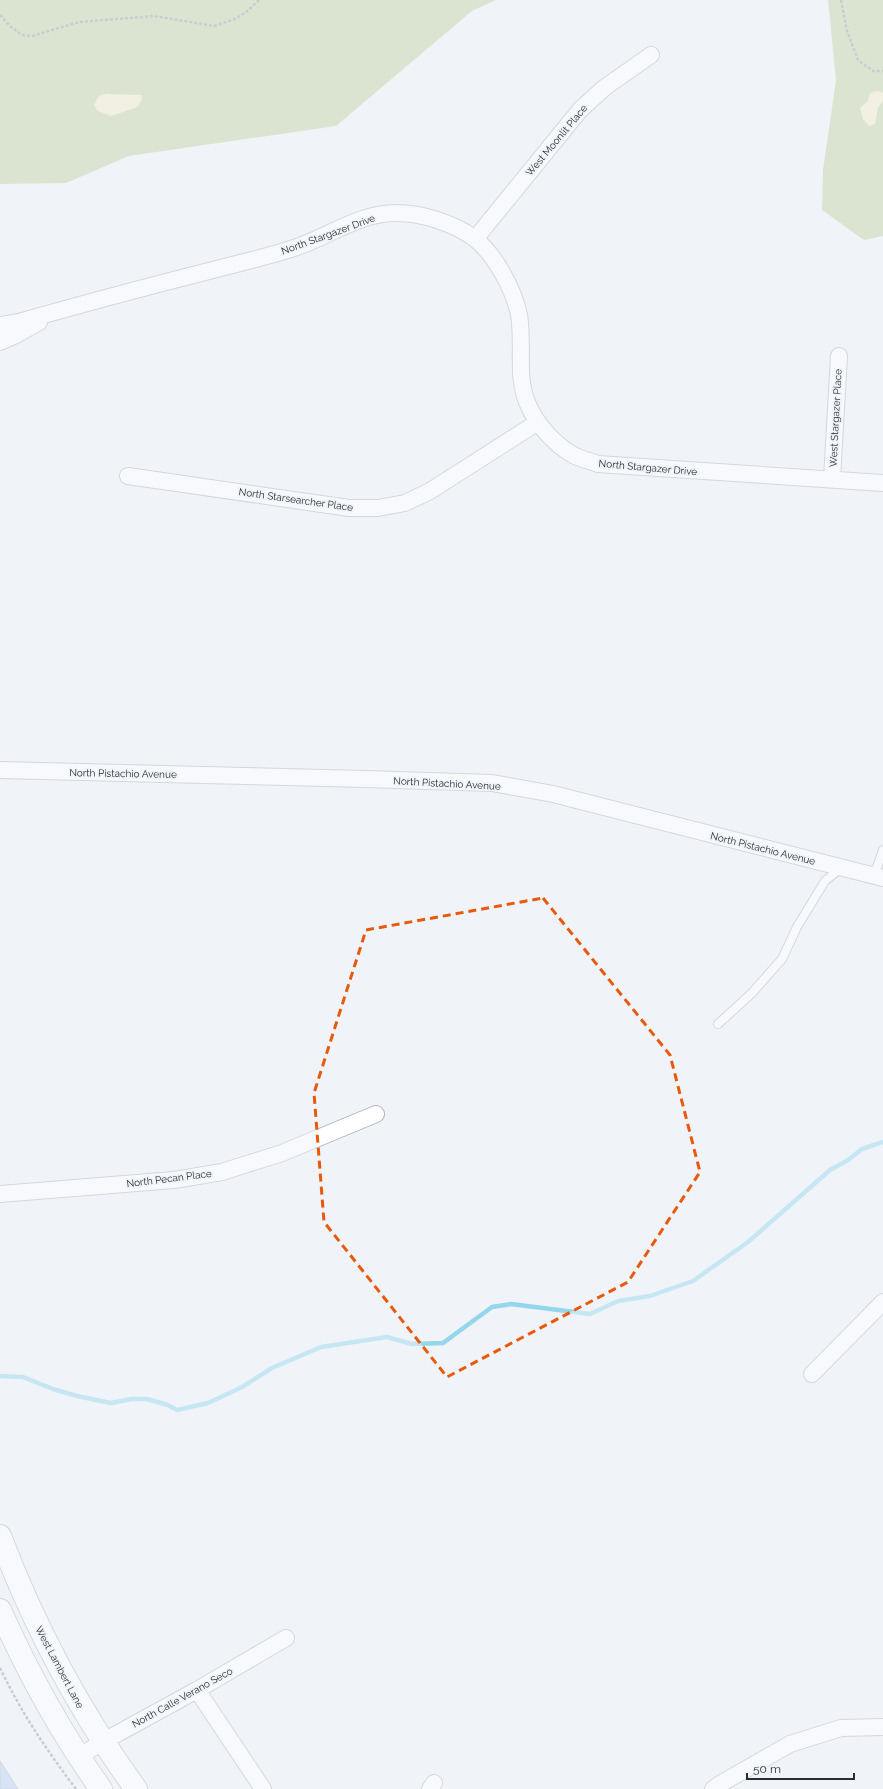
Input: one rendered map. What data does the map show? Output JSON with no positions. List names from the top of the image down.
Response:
{
  "streets": {
    "main road": ["West Lambert Lane"],
    "street": [
      "West Moonlit Place",
      "North Stargazer Drive",
      "West Stargazer Place",
      "North Starsearcher Place",
      "North Pistachio Avenue",
      "North Pecan Place",
      "North Calle Verano Seco"
    ]
  },
  "crossings": [
    ["West Moonlit Place", "North Stargazer Drive"],
    ["North Stargazer Drive", "West Stargazer Place"],
    ["North Stargazer Drive", "North Starsearcher Place"],
    ["West Lambert Lane", "North Calle Verano Seco"]
  ],
  "scale_bar": "50 m"
}
